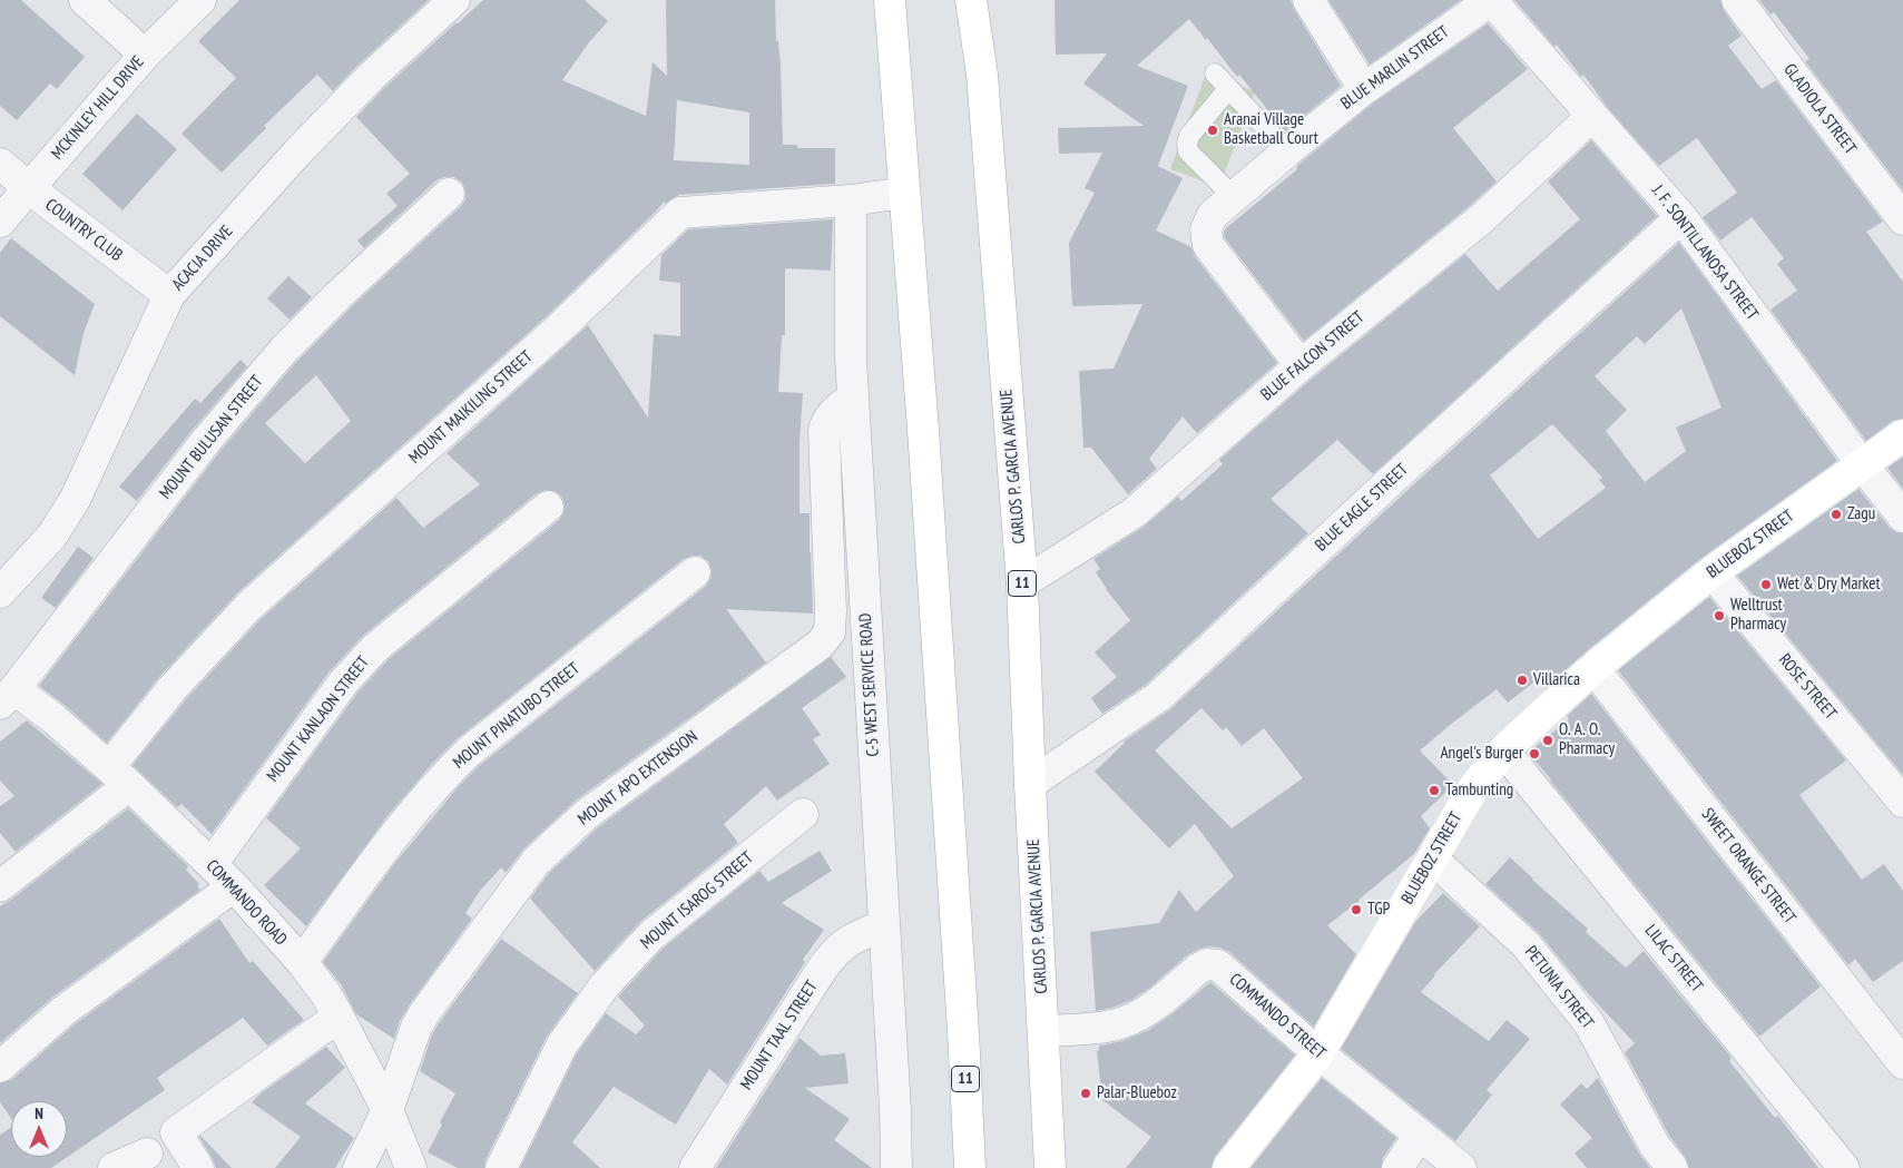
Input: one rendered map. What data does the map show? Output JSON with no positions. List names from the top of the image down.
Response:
{
  "streets": {
    "main road": ["CARLOS P. GARCIA AVENUE", "BLUEBOZ STREET", "11"],
    "street": [
      "BLUE MARLIN STREET",
      "MCKINLEY HILL DRIVE",
      "GLADIOLA STREET",
      "COUNTRY CLUB",
      "J. F. SONTILLANOSA STREET",
      "ACACIA DRIVE",
      "BLUE FALCON STREET",
      "MOUNT MAIKILING STREET",
      "MOUNT BULUSAN STREET",
      "BLUE EAGLE STREET",
      "C-5 WEST SERVICE ROAD",
      "ROSE STREET",
      "MOUNT PINATUBO STREET",
      "MOUNT KANLAON STREET",
      "MOUNT APO EXTENSION",
      "SWEET ORANGE STREET",
      "MOUNT ISAROG STREET",
      "COMMANDO ROAD",
      "LILAC STREET",
      "PETUNIA STREET",
      "COMMANDO STREET",
      "MOUNT TAAL STREET"
    ]
  },
  "crossings": [
    ["BLUE MARLIN STREET", "J. F. SONTILLANOSA STREET"],
    ["BLUE MARLIN STREET", "BLUE FALCON STREET"],
    ["MCKINLEY HILL DRIVE", "COUNTRY CLUB"],
    ["COUNTRY CLUB", "ACACIA DRIVE"],
    ["J. F. SONTILLANOSA STREET", "BLUE FALCON STREET"],
    ["J. F. SONTILLANOSA STREET", "BLUE EAGLE STREET"],
    ["J. F. SONTILLANOSA STREET", "BLUEBOZ STREET"],
    ["BLUE FALCON STREET", "CARLOS P. GARCIA AVENUE"],
    ["MOUNT MAIKILING STREET", "11"],
    ["MOUNT MAIKILING STREET", "C-5 WEST SERVICE ROAD"],
    ["MOUNT MAIKILING STREET", "COMMANDO ROAD"],
    ["MOUNT BULUSAN STREET", "COMMANDO ROAD"],
    ["CARLOS P. GARCIA AVENUE", "BLUE EAGLE STREET"],
    ["CARLOS P. GARCIA AVENUE", "COMMANDO STREET"],
    ["BLUEBOZ STREET", "ROSE STREET"],
    ["BLUEBOZ STREET", "SWEET ORANGE STREET"],
    ["BLUEBOZ STREET", "LILAC STREET"],
    ["BLUEBOZ STREET", "PETUNIA STREET"],
    ["BLUEBOZ STREET", "COMMANDO STREET"],
    ["C-5 WEST SERVICE ROAD", "MOUNT APO EXTENSION"],
    ["C-5 WEST SERVICE ROAD", "MOUNT TAAL STREET"],
    ["MOUNT PINATUBO STREET", "COMMANDO ROAD"],
    ["MOUNT KANLAON STREET", "COMMANDO ROAD"],
    ["MOUNT APO EXTENSION", "COMMANDO ROAD"]
  ],
  "places": [
    "Aranai Village Basketball Court",
    "Zagu",
    "Wet & Dry Market",
    "Welltrust Pharmacy",
    "Villarica",
    "O. A. O. Pharmacy",
    "Angel's Burger",
    "Tambunting",
    "TGP",
    "Palar-Blueboz"
  ],
  "north": "top"
}
